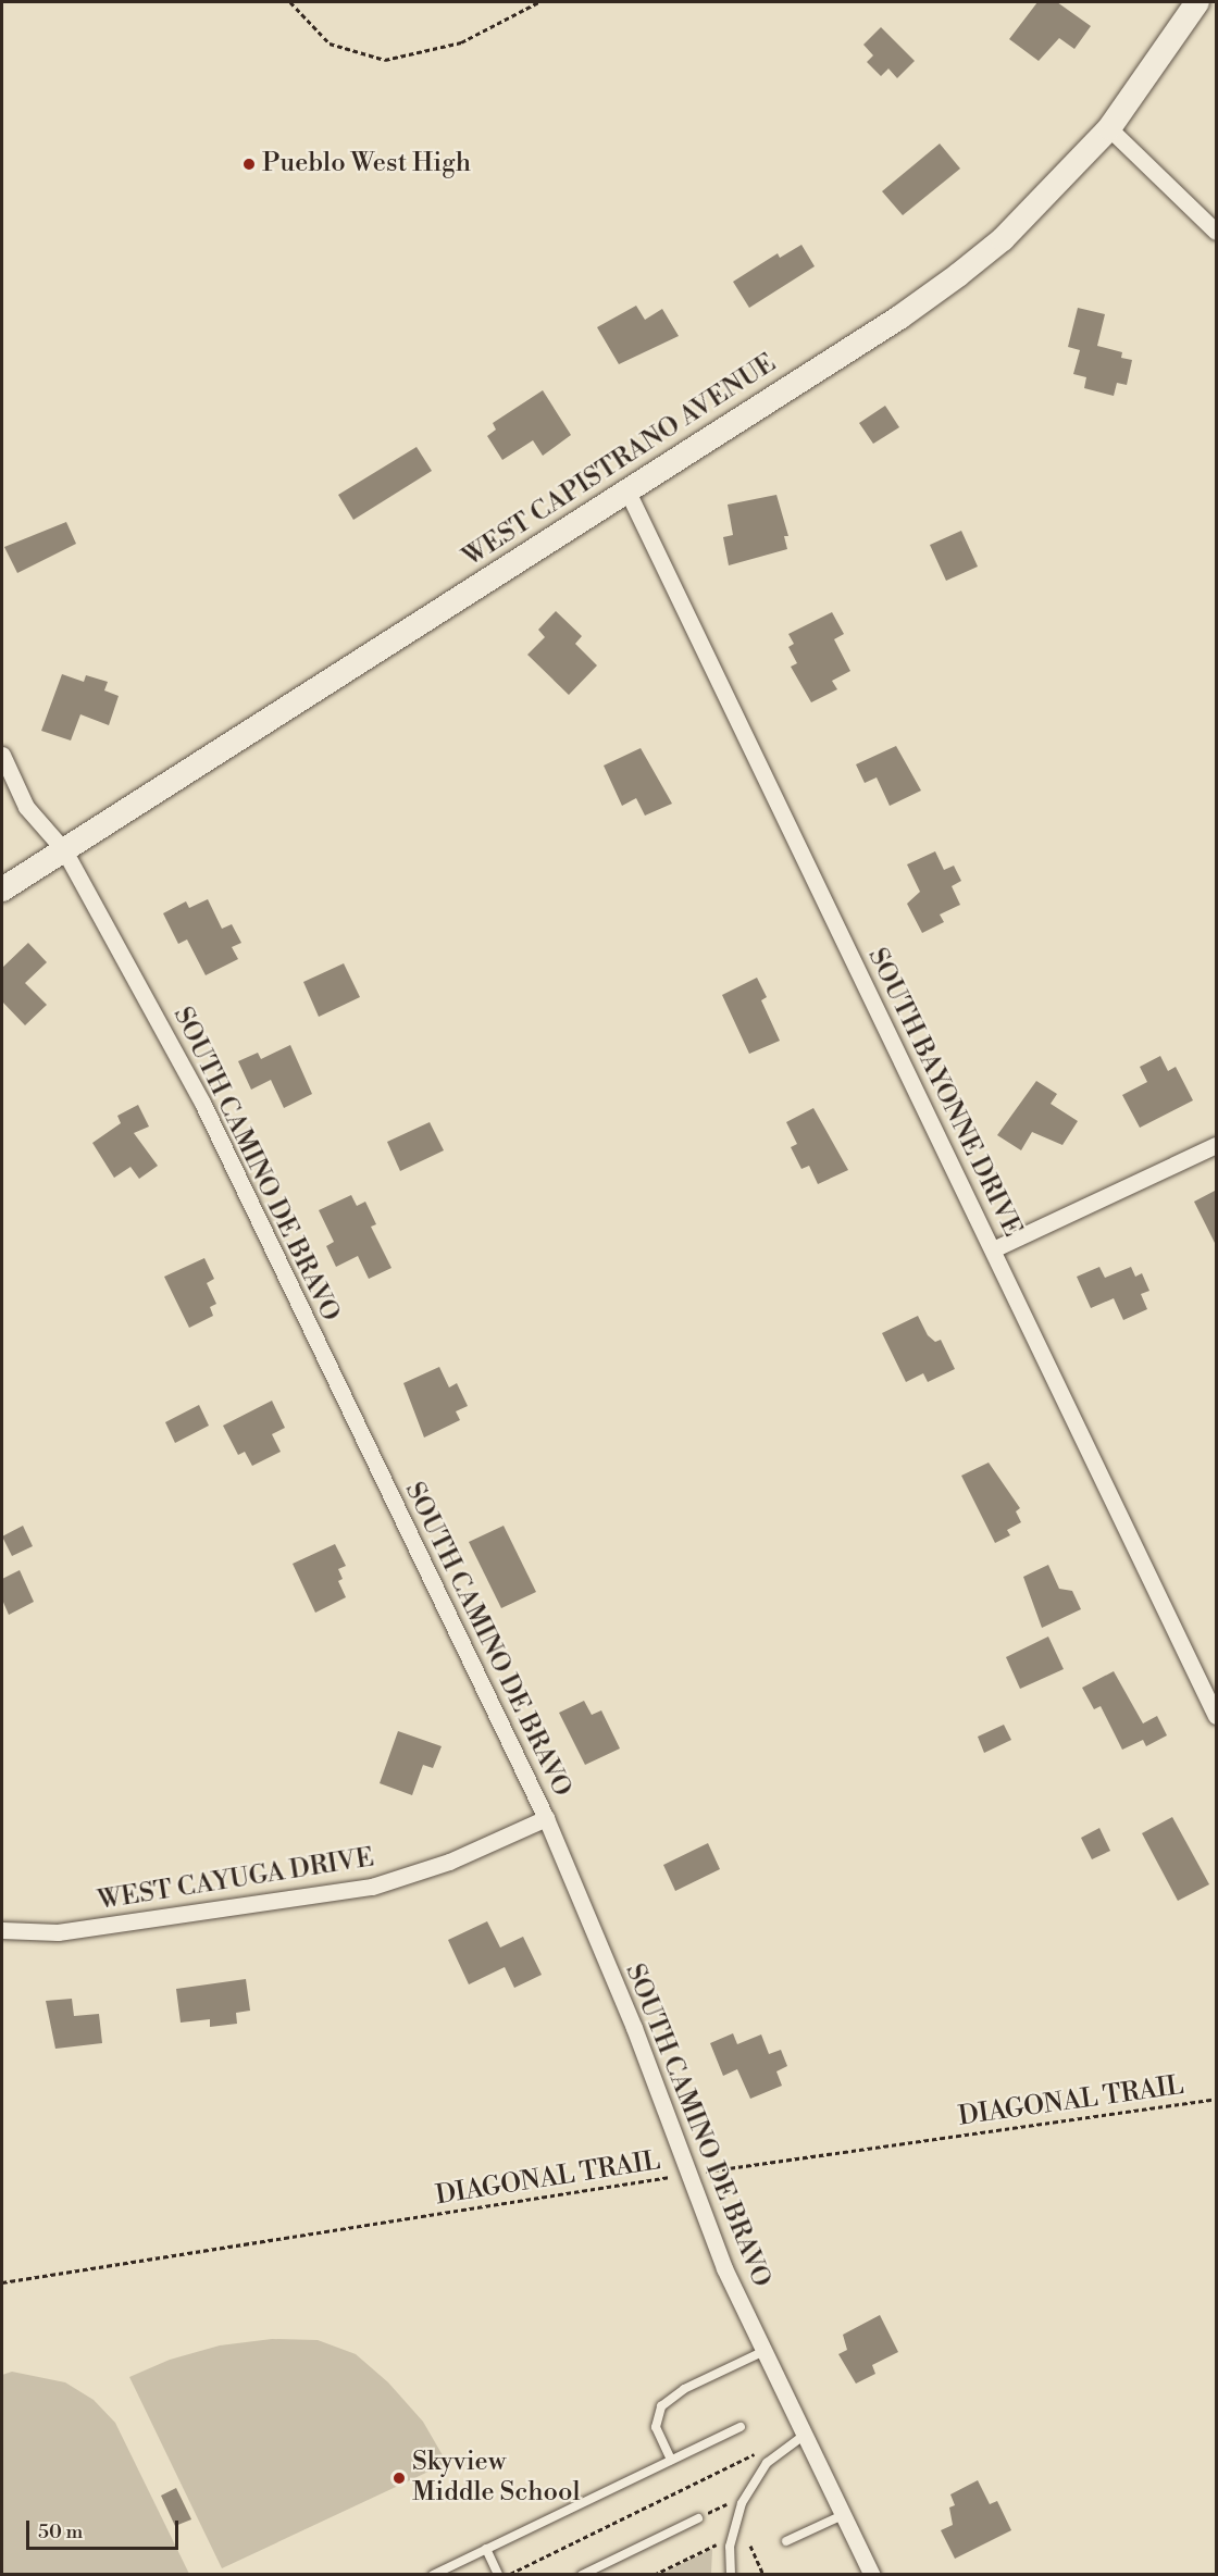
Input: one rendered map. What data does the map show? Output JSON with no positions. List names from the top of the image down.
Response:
{
  "streets": {
    "street": [
      "WEST CAPISTRANO AVENUE",
      "SOUTH BAYONNE DRIVE",
      "SOUTH CAMINO DE BRAVO",
      "WEST CAYUGA DRIVE"
    ],
    "path": ["DIAGONAL TRAIL"]
  },
  "crossings": [
    ["WEST CAPISTRANO AVENUE", "SOUTH BAYONNE DRIVE"],
    ["WEST CAPISTRANO AVENUE", "SOUTH CAMINO DE BRAVO"],
    ["SOUTH CAMINO DE BRAVO", "WEST CAYUGA DRIVE"],
    ["SOUTH CAMINO DE BRAVO", "DIAGONAL TRAIL"]
  ],
  "places": ["Pueblo West High", "Skyview Middle School"],
  "scale_bar": "50 m"
}
